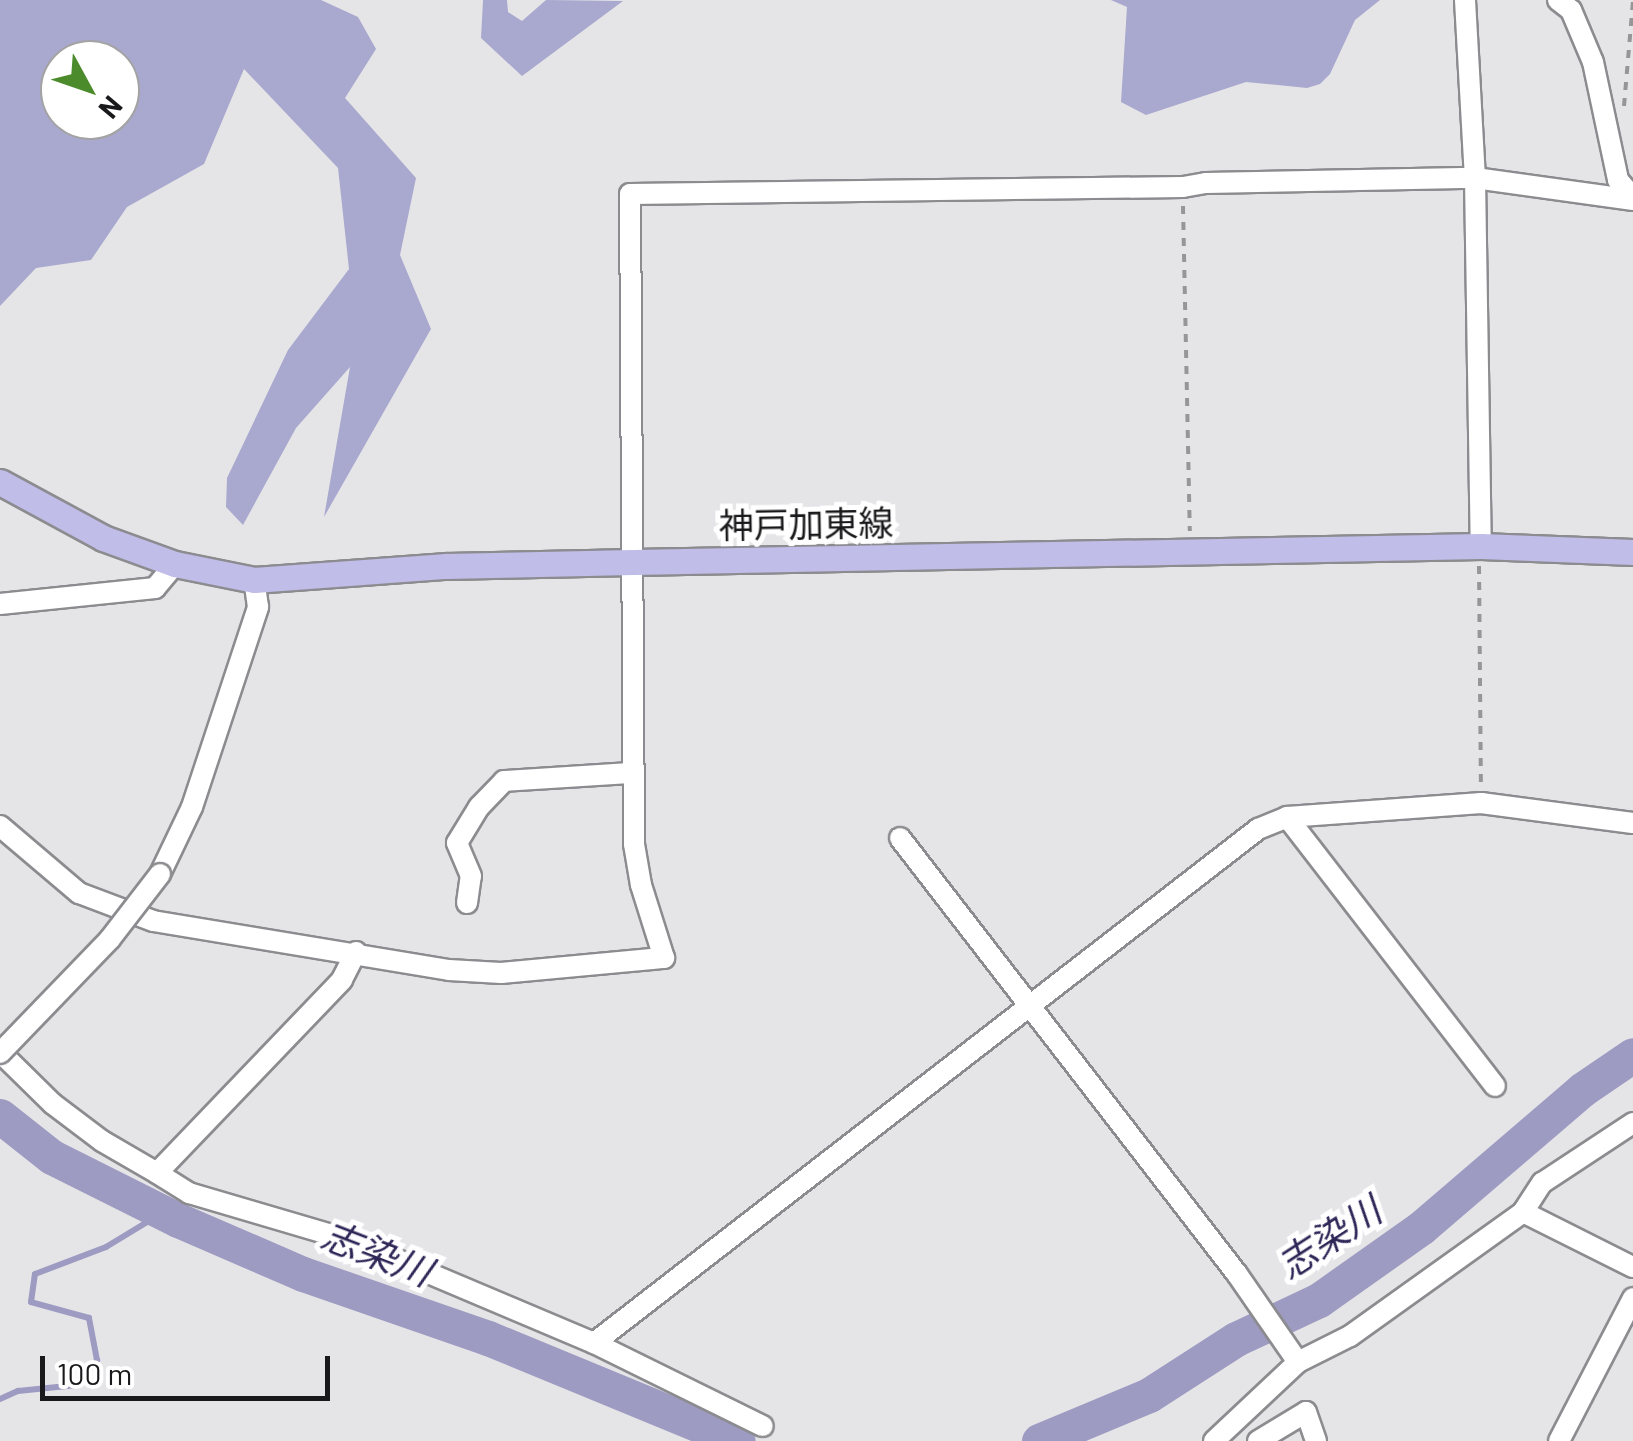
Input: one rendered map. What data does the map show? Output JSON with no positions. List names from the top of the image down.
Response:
{
  "streets": {
    "main road": ["神戸加東線"]
  },
  "water": ["志染川"],
  "scale_bar": "100 m",
  "north": "bottom right"
}
